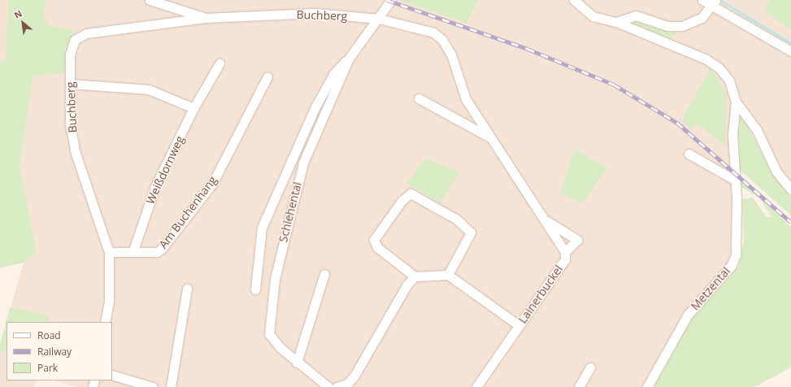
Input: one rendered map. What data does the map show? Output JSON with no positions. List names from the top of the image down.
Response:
{
  "streets": {
    "street": [
      "Buchberg",
      "Weißdornweg",
      "Am Buchenhang",
      "Schlehental",
      "Metzental",
      "Lainerbuckel"
    ]
  },
  "crossings": [
    ["Buchberg", "Am Buchenhang"],
    ["Buchberg", "Schlehental"],
    ["Buchberg", "Lainerbuckel"],
    ["Weißdornweg", "Am Buchenhang"],
    ["Schlehental", "Lainerbuckel"]
  ],
  "legend": ["Road", "Railway", "Park"],
  "north": "top left"
}
